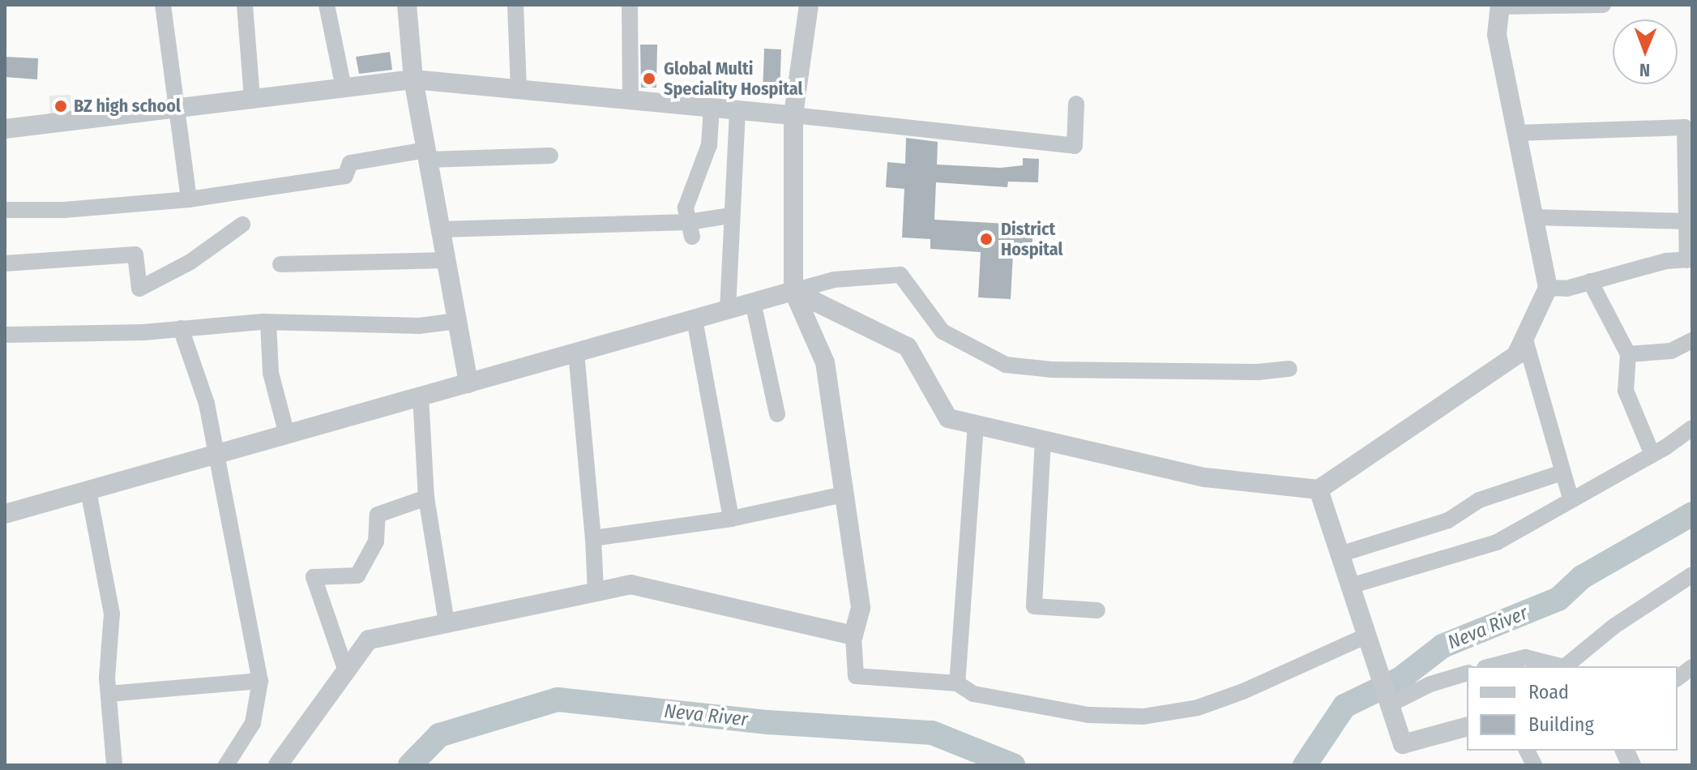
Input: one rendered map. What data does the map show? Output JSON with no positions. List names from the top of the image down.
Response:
{
  "water": ["Neva River"],
  "places": ["Global Multi Speciality Hospital", "BZ high school", "District Hospital"],
  "legend": ["Road", "Building"],
  "north": "bottom"
}
